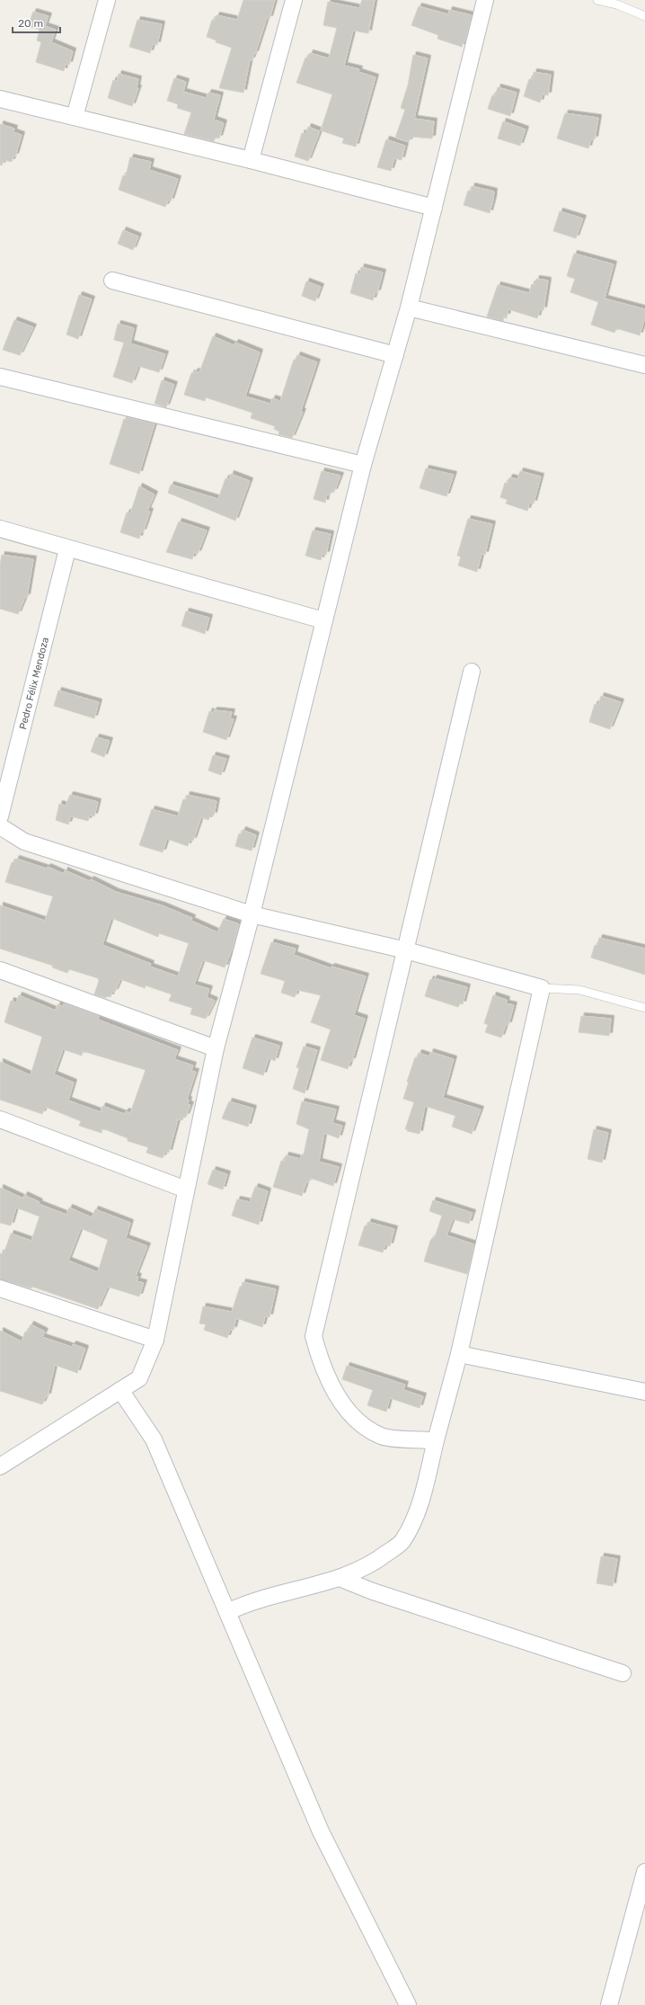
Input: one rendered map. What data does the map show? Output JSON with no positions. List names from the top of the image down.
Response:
{
  "streets": {
    "street": ["Pedro Félix Mendoza"]
  },
  "scale_bar": "20 m"
}
